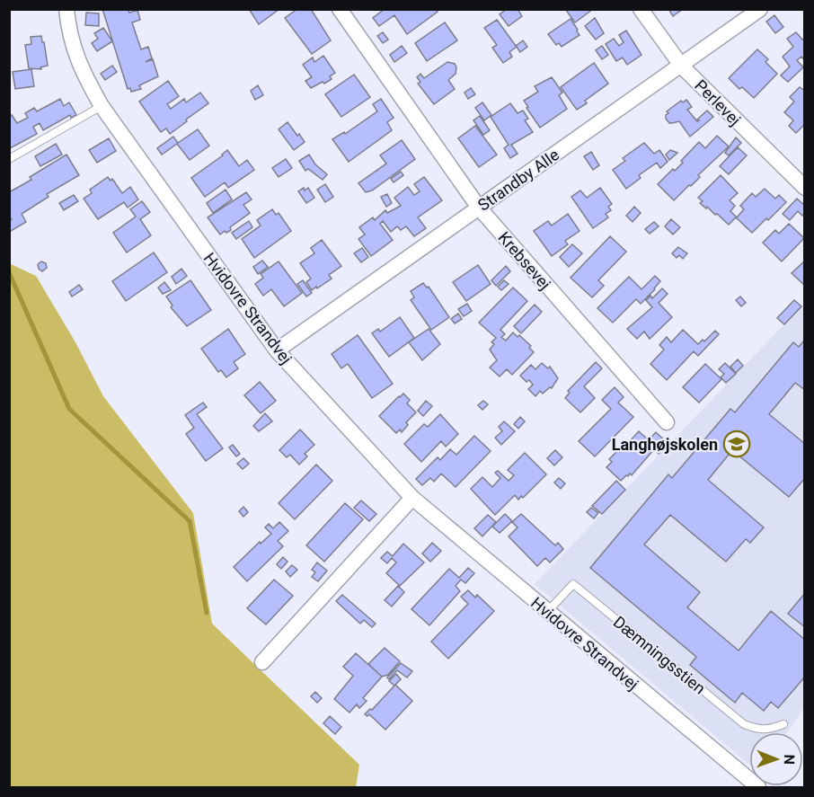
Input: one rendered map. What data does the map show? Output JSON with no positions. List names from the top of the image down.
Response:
{
  "streets": {
    "street": [
      "Perlevej",
      "Strandby Alle",
      "Krebsevej",
      "Hvidovre Strandvej"
    ],
    "lane": ["Dæmningsstien"]
  },
  "crossings": [
    ["Perlevej", "Strandby Alle"],
    ["Strandby Alle", "Krebsevej"],
    ["Strandby Alle", "Hvidovre Strandvej"],
    ["Hvidovre Strandvej", "Dæmningsstien"]
  ],
  "places": {
    "school or university": ["Langhøjskolen"]
  },
  "north": "right"
}
